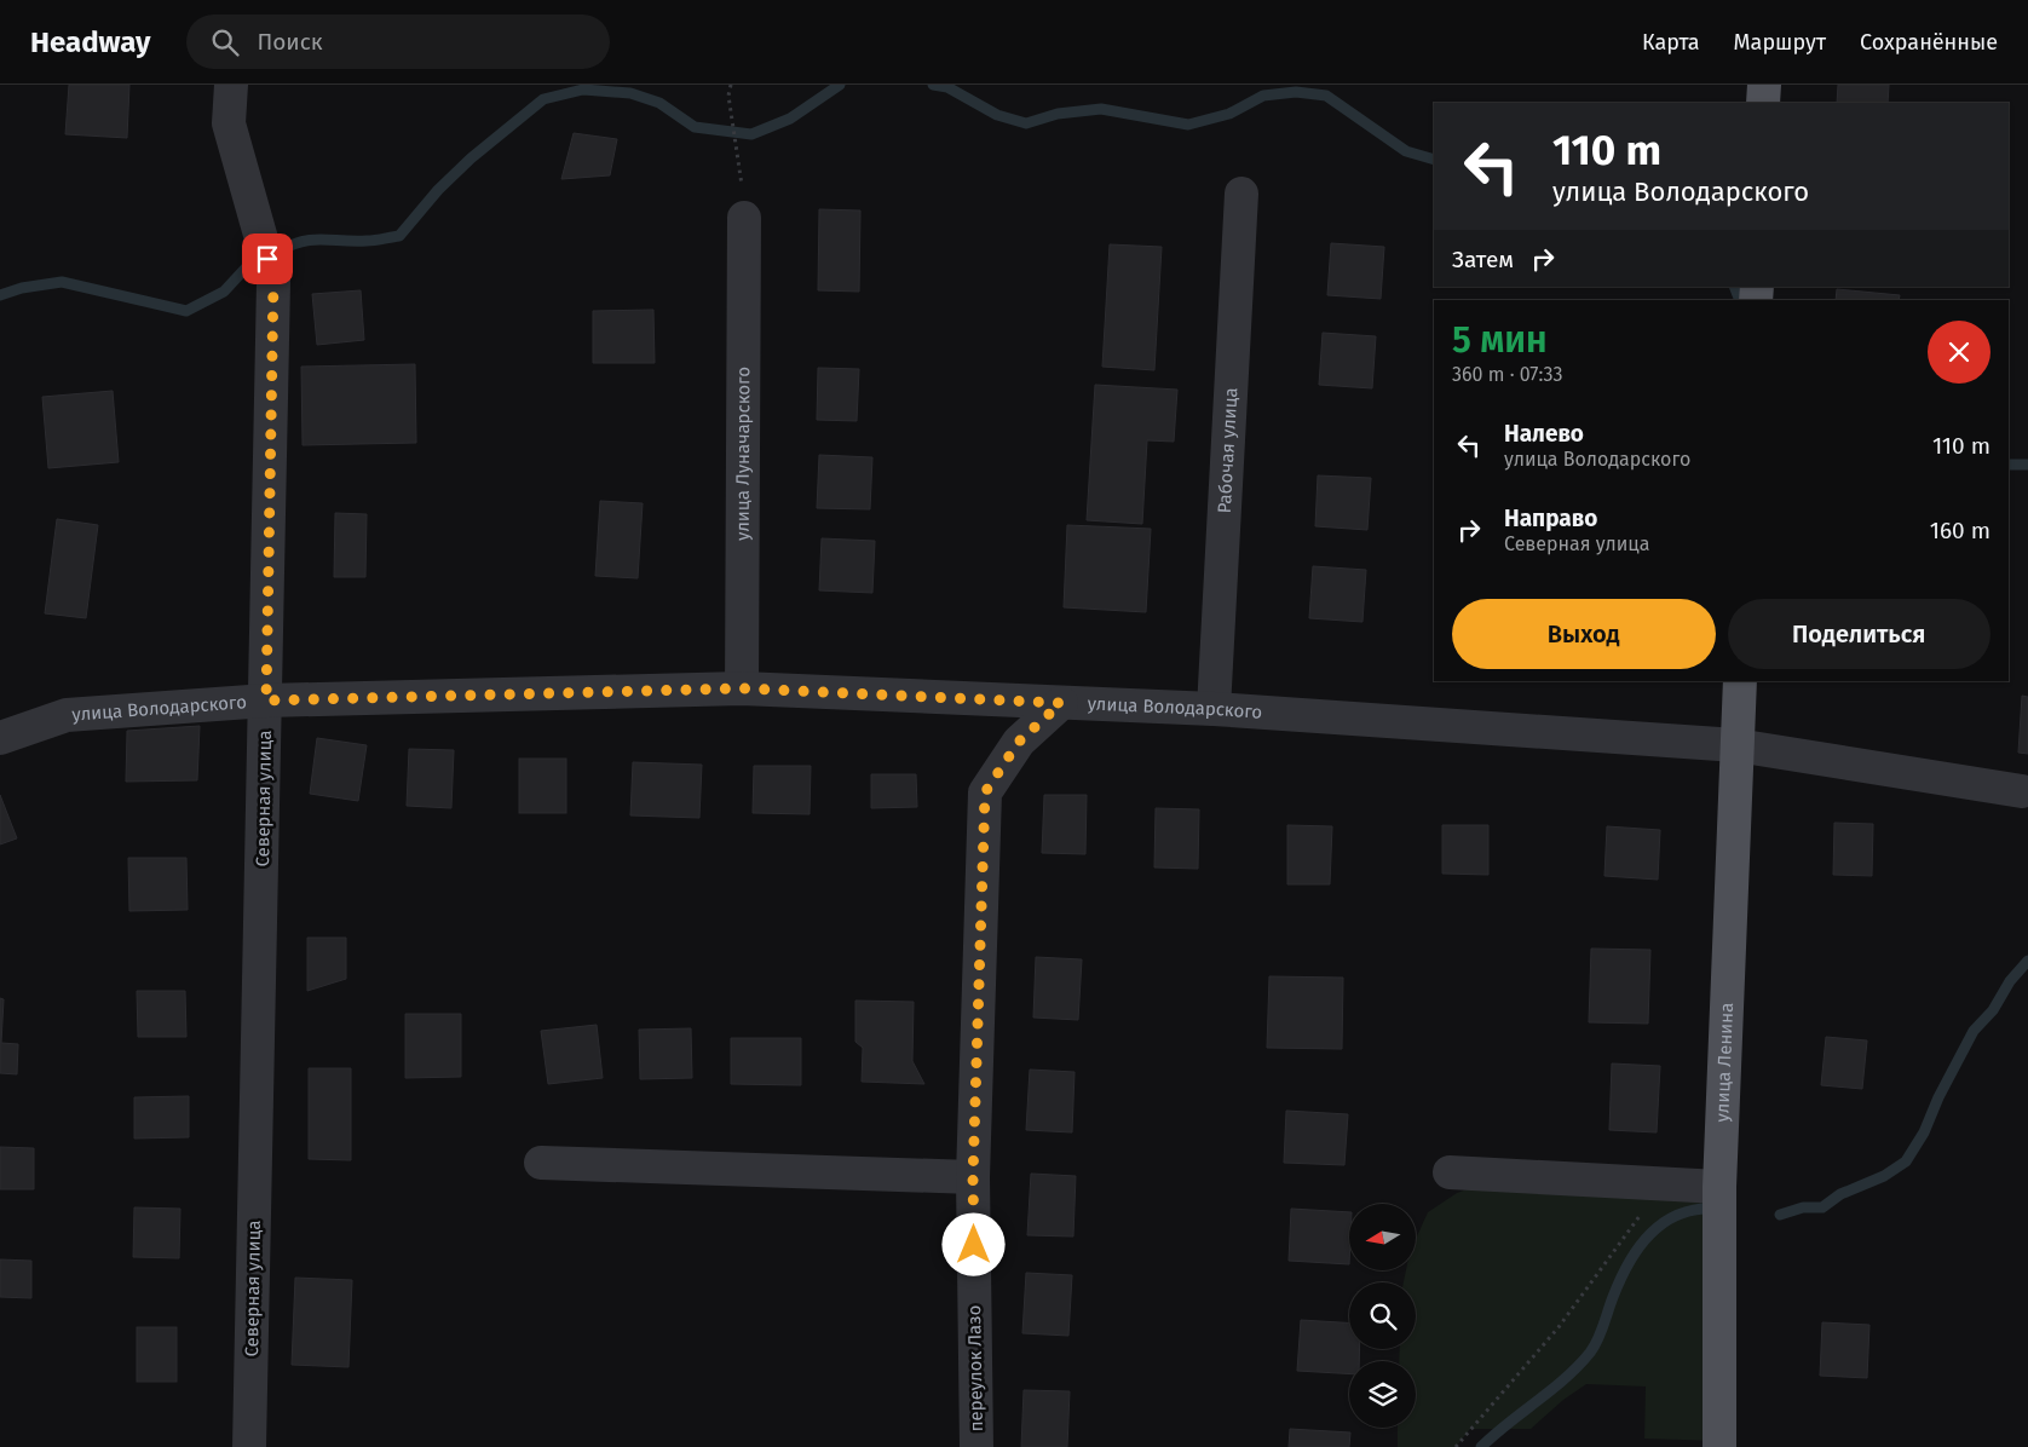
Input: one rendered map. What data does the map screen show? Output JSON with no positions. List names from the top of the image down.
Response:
{
  "streets": {
    "main road": ["улица Ленина"],
    "street": [
      "Рабочая улица",
      "улица Луначарского",
      "улица Володарского",
      "Северная улица",
      "переулок Лазо"
    ]
  },
  "crossings": [
    ["Рабочая улица", "улица Володарского"],
    ["улица Луначарского", "улица Володарского"],
    ["улица Володарского", "Северная улица"],
    ["улица Володарского", "улица Ленина"],
    ["улица Володарского", "переулок Лазо"]
  ],
  "north": "left",
  "page": {
    "header": "Headway",
    "search": "Поиск",
    "nav": ["Карта", "Маршрут", "Сохранённые"],
    "turn": ["110 m", "улица Володарского"],
    "then": "Затем",
    "heading": ["5 мин", "360 m · 07:33"],
    "list": [
      {
        "name": "Налево",
        "note": "улица Володарского",
        "value": "110 m"
      },
      {
        "name": "Направо",
        "note": "Северная улица",
        "value": "160 m"
      }
    ],
    "buttons": ["Выход", "Поделиться"]
  }
}
